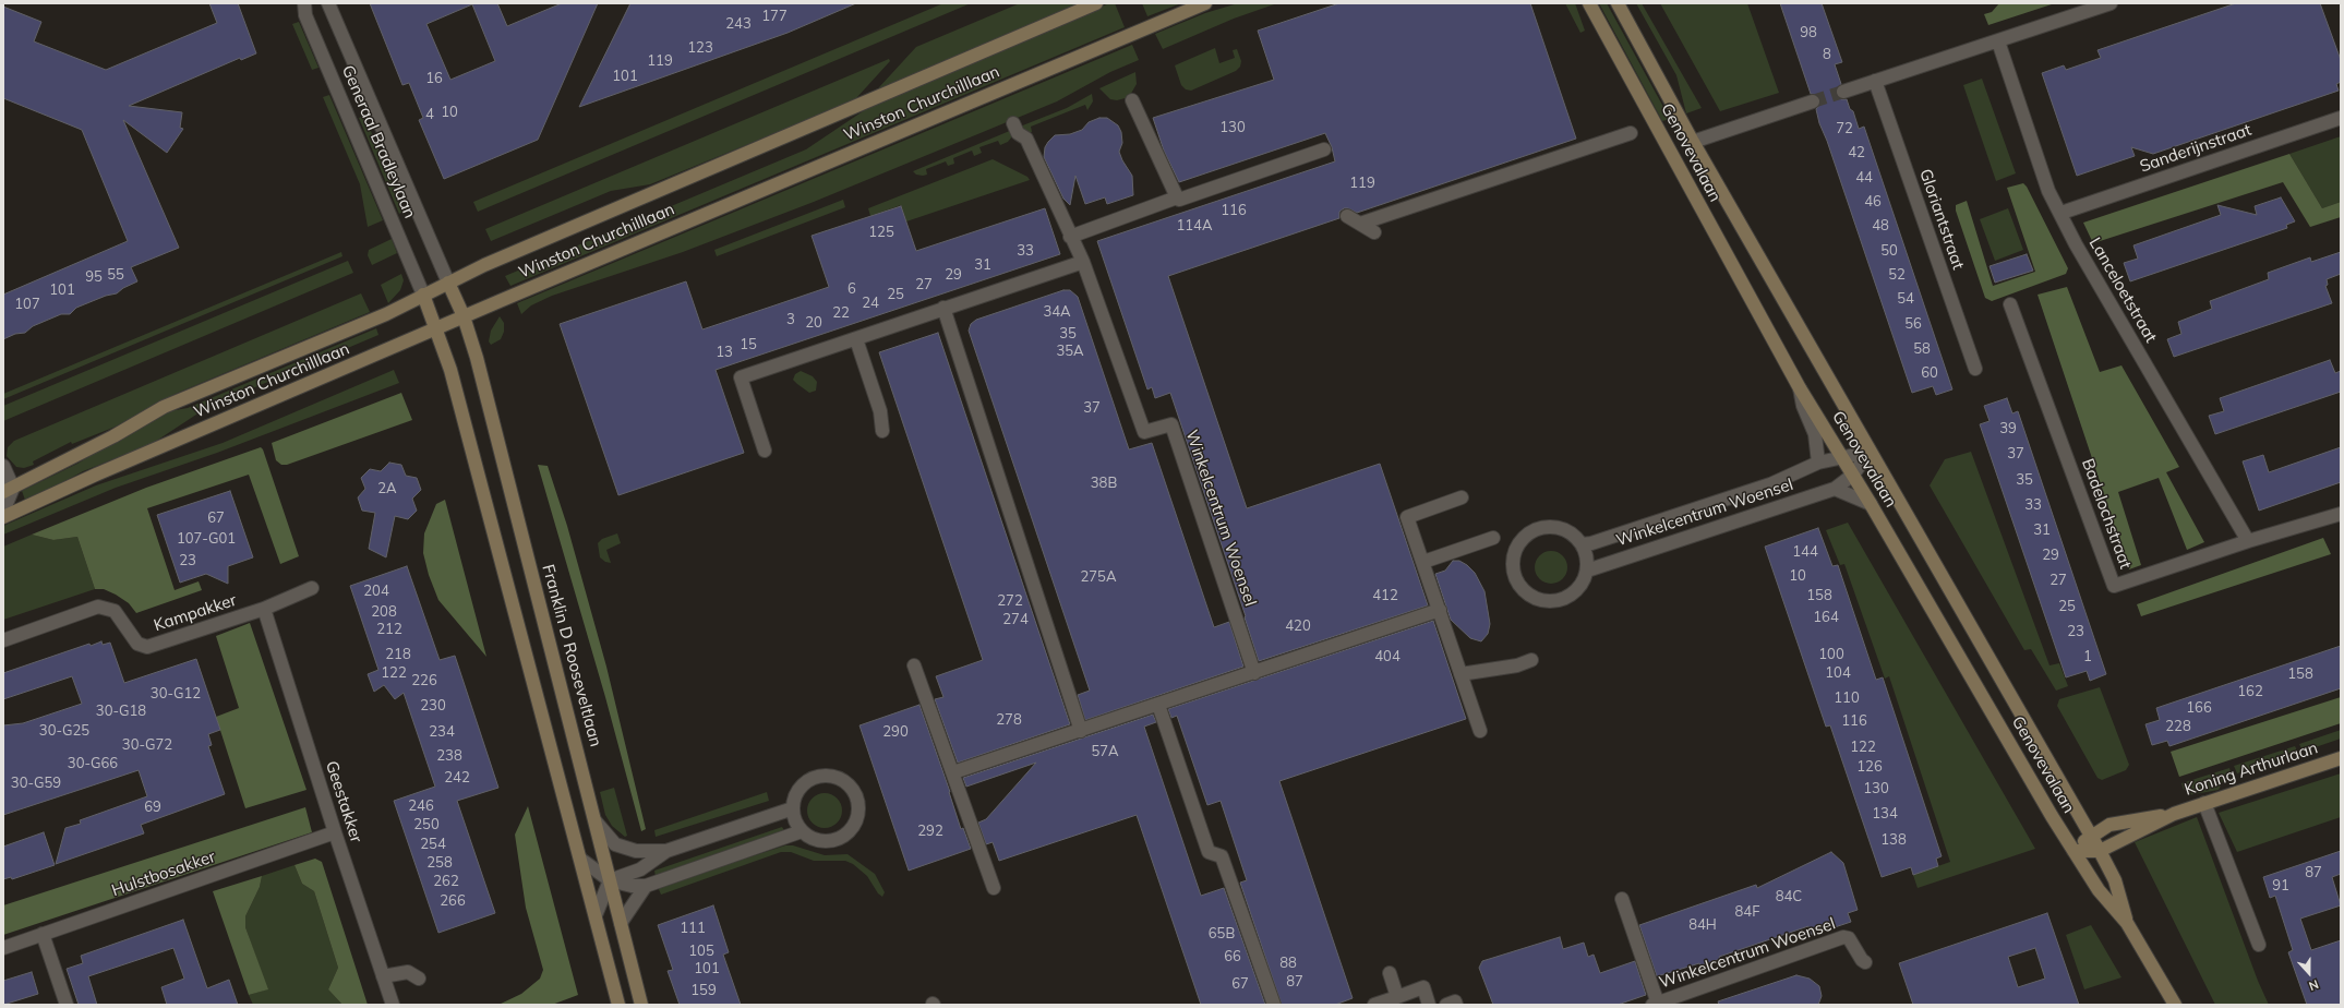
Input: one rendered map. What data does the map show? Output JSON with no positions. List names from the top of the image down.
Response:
{
  "streets": {
    "main road": [
      "Winston Churchilllaan",
      "Genovevalaan",
      "Franklin D Rooseveltlaan",
      "Koning Arthurlaan"
    ],
    "street": [
      "Generaal Bradleylaan",
      "Sanderijnstraat",
      "Gloriantstraat",
      "Lanceloetstraat",
      "Winkelcentrum Woensel",
      "Badelochstraat",
      "Kampakker",
      "Geestakker",
      "Hulstbosakker"
    ]
  },
  "crossings": [
    ["Winston Churchilllaan", "Generaal Bradleylaan"],
    ["Winston Churchilllaan", "Franklin D Rooseveltlaan"],
    ["Generaal Bradleylaan", "Franklin D Rooseveltlaan"],
    ["Sanderijnstraat", "Lanceloetstraat"],
    ["Genovevalaan", "Winkelcentrum Woensel"],
    ["Genovevalaan", "Koning Arthurlaan"],
    ["Lanceloetstraat", "Badelochstraat"],
    ["Kampakker", "Geestakker"],
    ["Geestakker", "Hulstbosakker"]
  ],
  "house_numbers": [
    "177",
    "243",
    "98",
    "123",
    "8",
    "119",
    "101",
    "16",
    "10",
    "4",
    "130",
    "72",
    "42",
    "44",
    "119",
    "46",
    "116",
    "114A",
    "48",
    "125",
    "33",
    "50",
    "31",
    "55",
    "29",
    "52",
    "95",
    "27",
    "6",
    "101",
    "25",
    "54",
    "24",
    "107",
    "34A",
    "22",
    "3",
    "20",
    "56",
    "35",
    "15",
    "58",
    "35A",
    "13",
    "60",
    "37",
    "39",
    "37",
    "35",
    "38B",
    "2A",
    "33",
    "67",
    "31",
    "107-G01",
    "144",
    "29",
    "23",
    "10",
    "275A",
    "27",
    "204",
    "412",
    "158",
    "272",
    "25",
    "208",
    "164",
    "274",
    "420",
    "212",
    "23",
    "218",
    "100",
    "404",
    "1",
    "122",
    "104",
    "158",
    "226",
    "162",
    "30-G12",
    "110",
    "230",
    "166",
    "30-G18",
    "278",
    "116",
    "228",
    "30-G25",
    "234",
    "290",
    "30-G72",
    "122",
    "57A",
    "238",
    "30-G66",
    "126",
    "242",
    "30-G59",
    "130",
    "246",
    "69",
    "134",
    "250",
    "292",
    "138",
    "254",
    "258",
    "87",
    "262",
    "91",
    "84C",
    "266",
    "84F",
    "84H",
    "111",
    "65B",
    "105",
    "66",
    "88",
    "101",
    "87",
    "67",
    "159"
  ],
  "north": "bottom"
}
